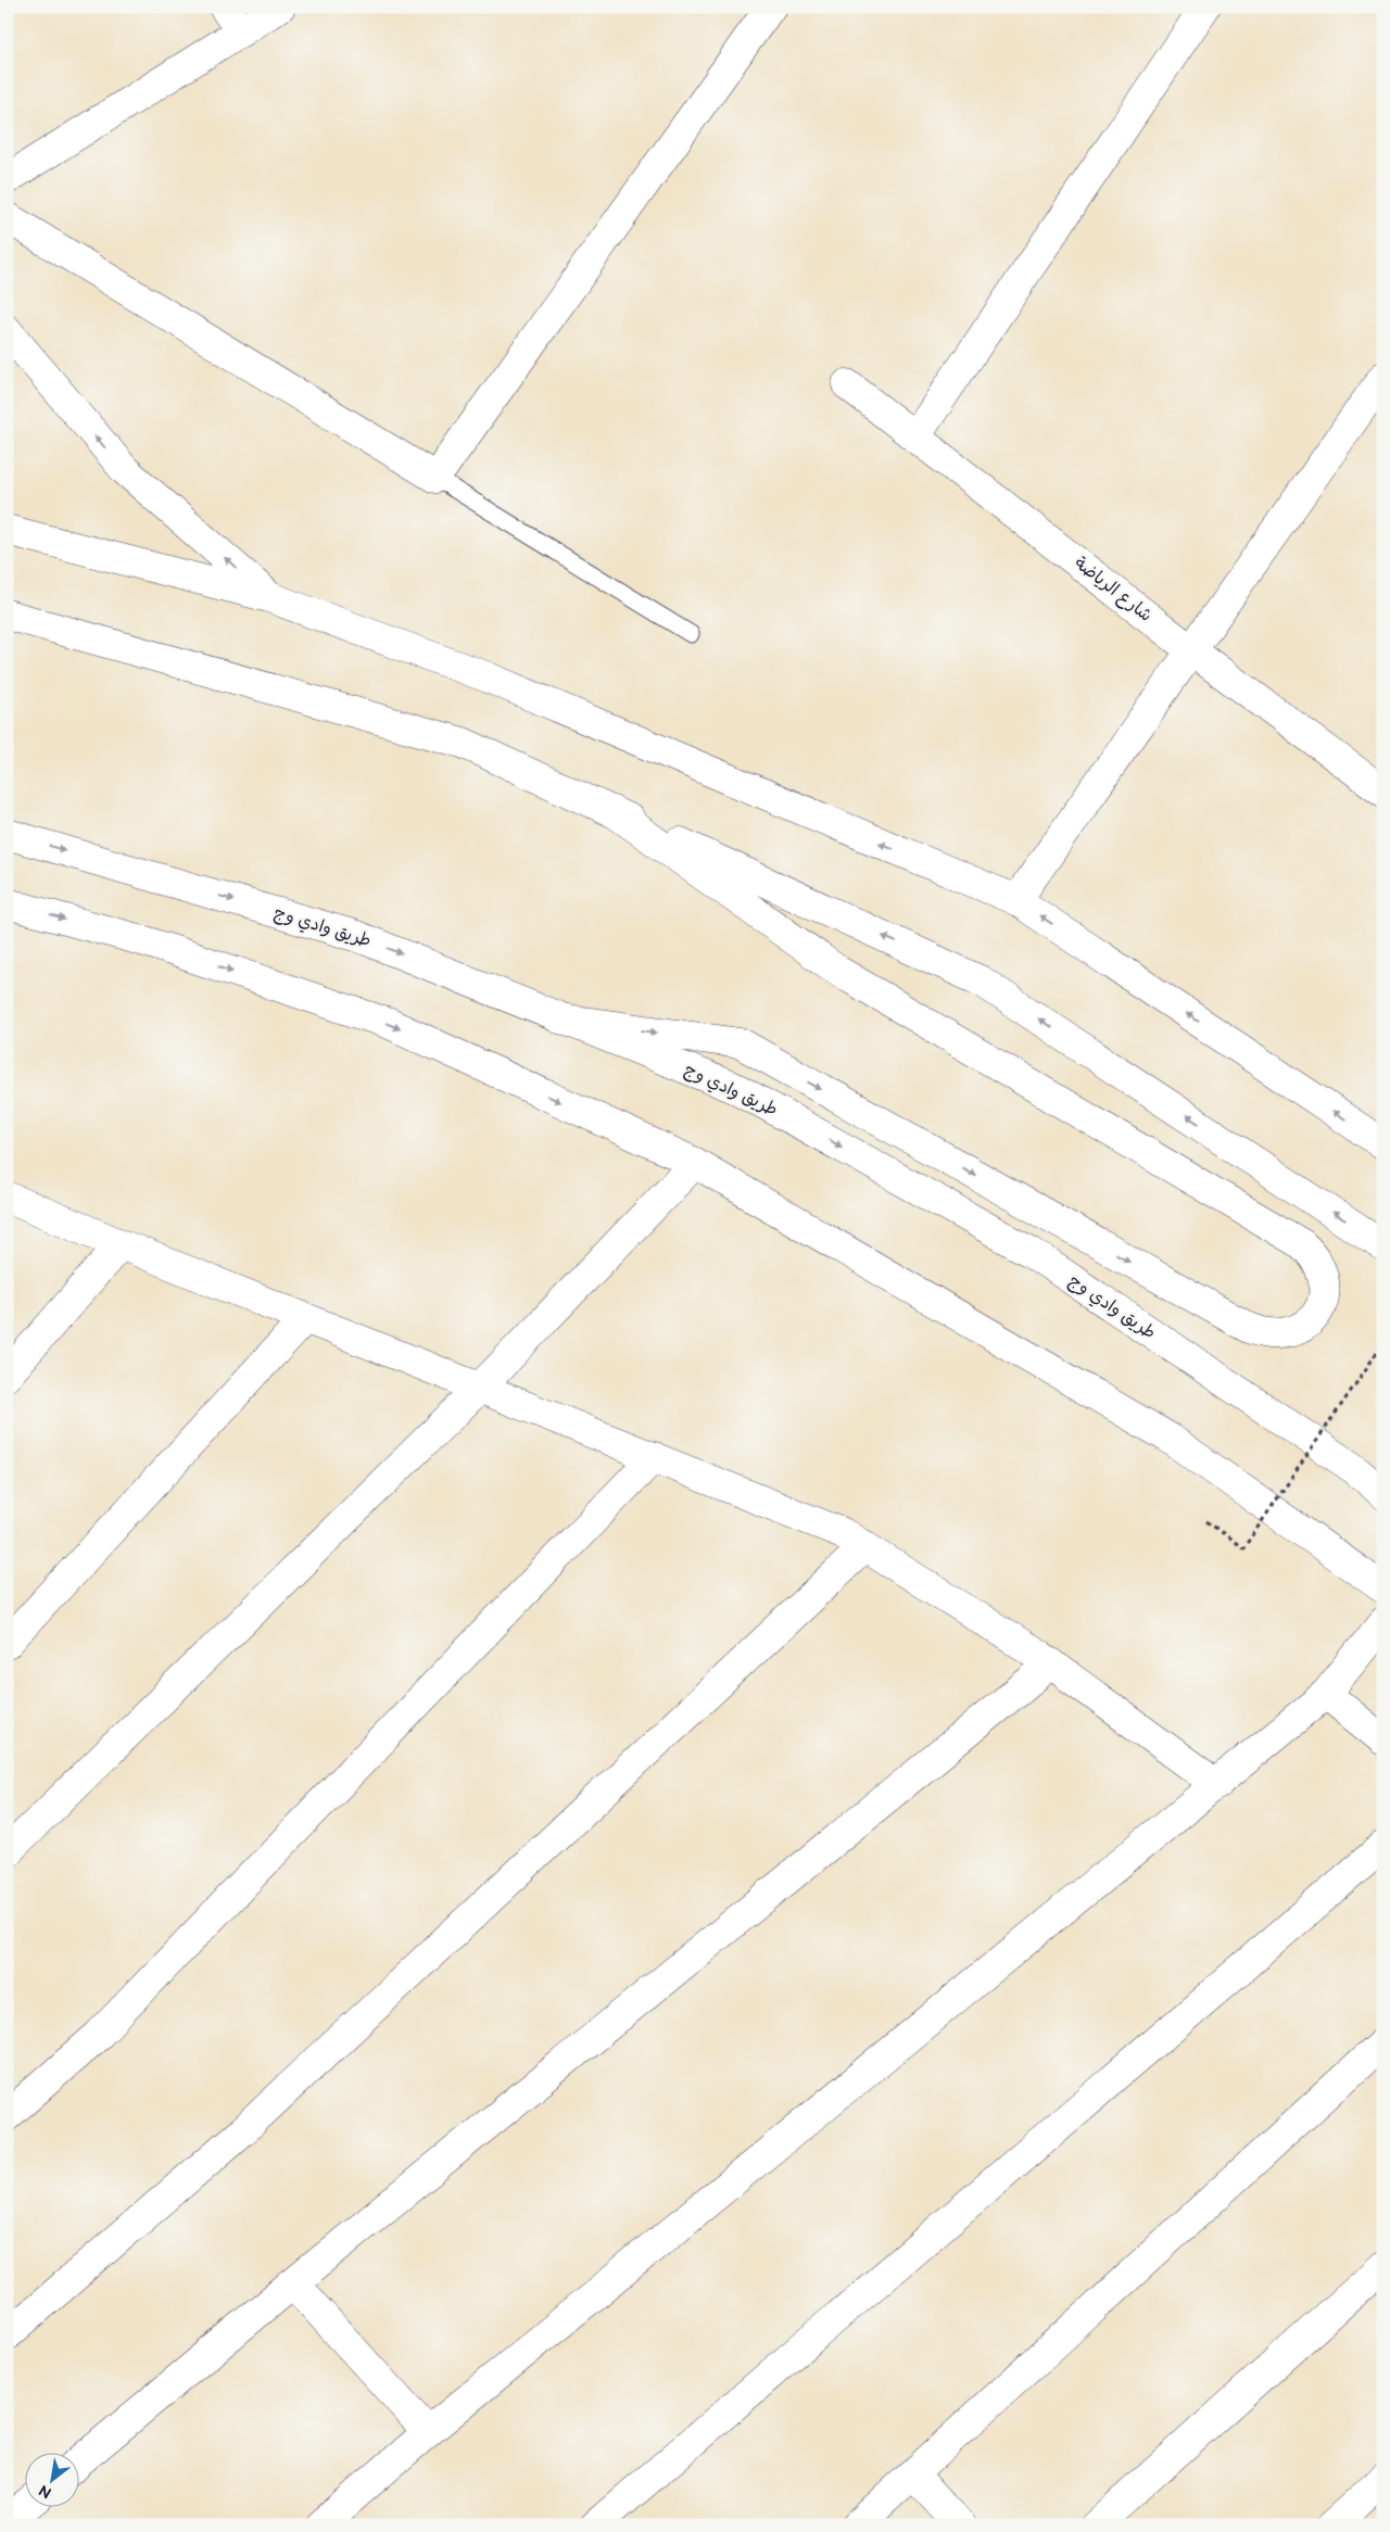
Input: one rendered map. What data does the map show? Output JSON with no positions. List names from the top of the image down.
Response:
{
  "streets": {
    "street": ["شارع الرياضة", "طريق وادي وج"]
  },
  "north": "bottom left"
}
